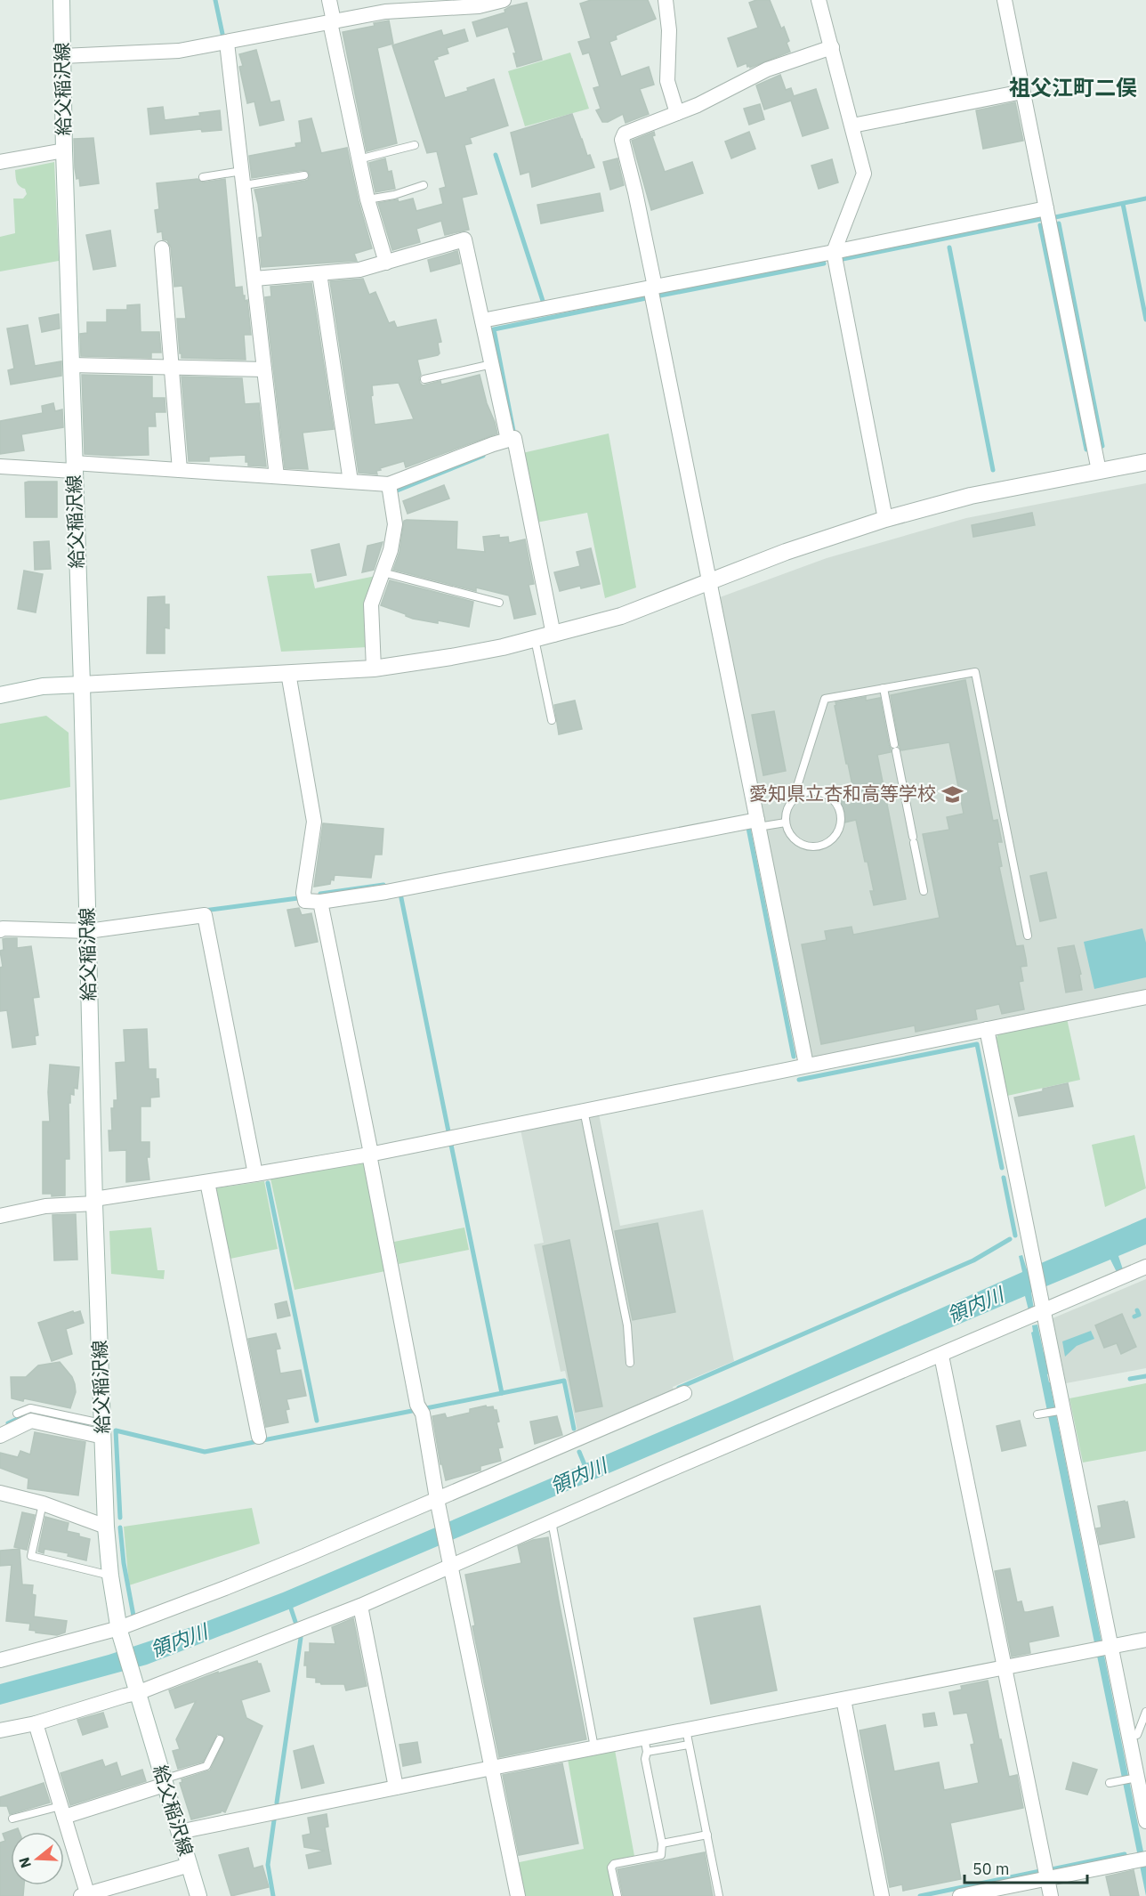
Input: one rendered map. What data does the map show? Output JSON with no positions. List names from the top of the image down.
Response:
{
  "streets": {
    "main road": ["給父稲沢線"]
  },
  "districts": ["祖父江町二俣"],
  "water": ["領内川"],
  "places": {
    "school or university": ["愛知県立杏和高等学校"]
  },
  "scale_bar": "50 m",
  "north": "left"
}
